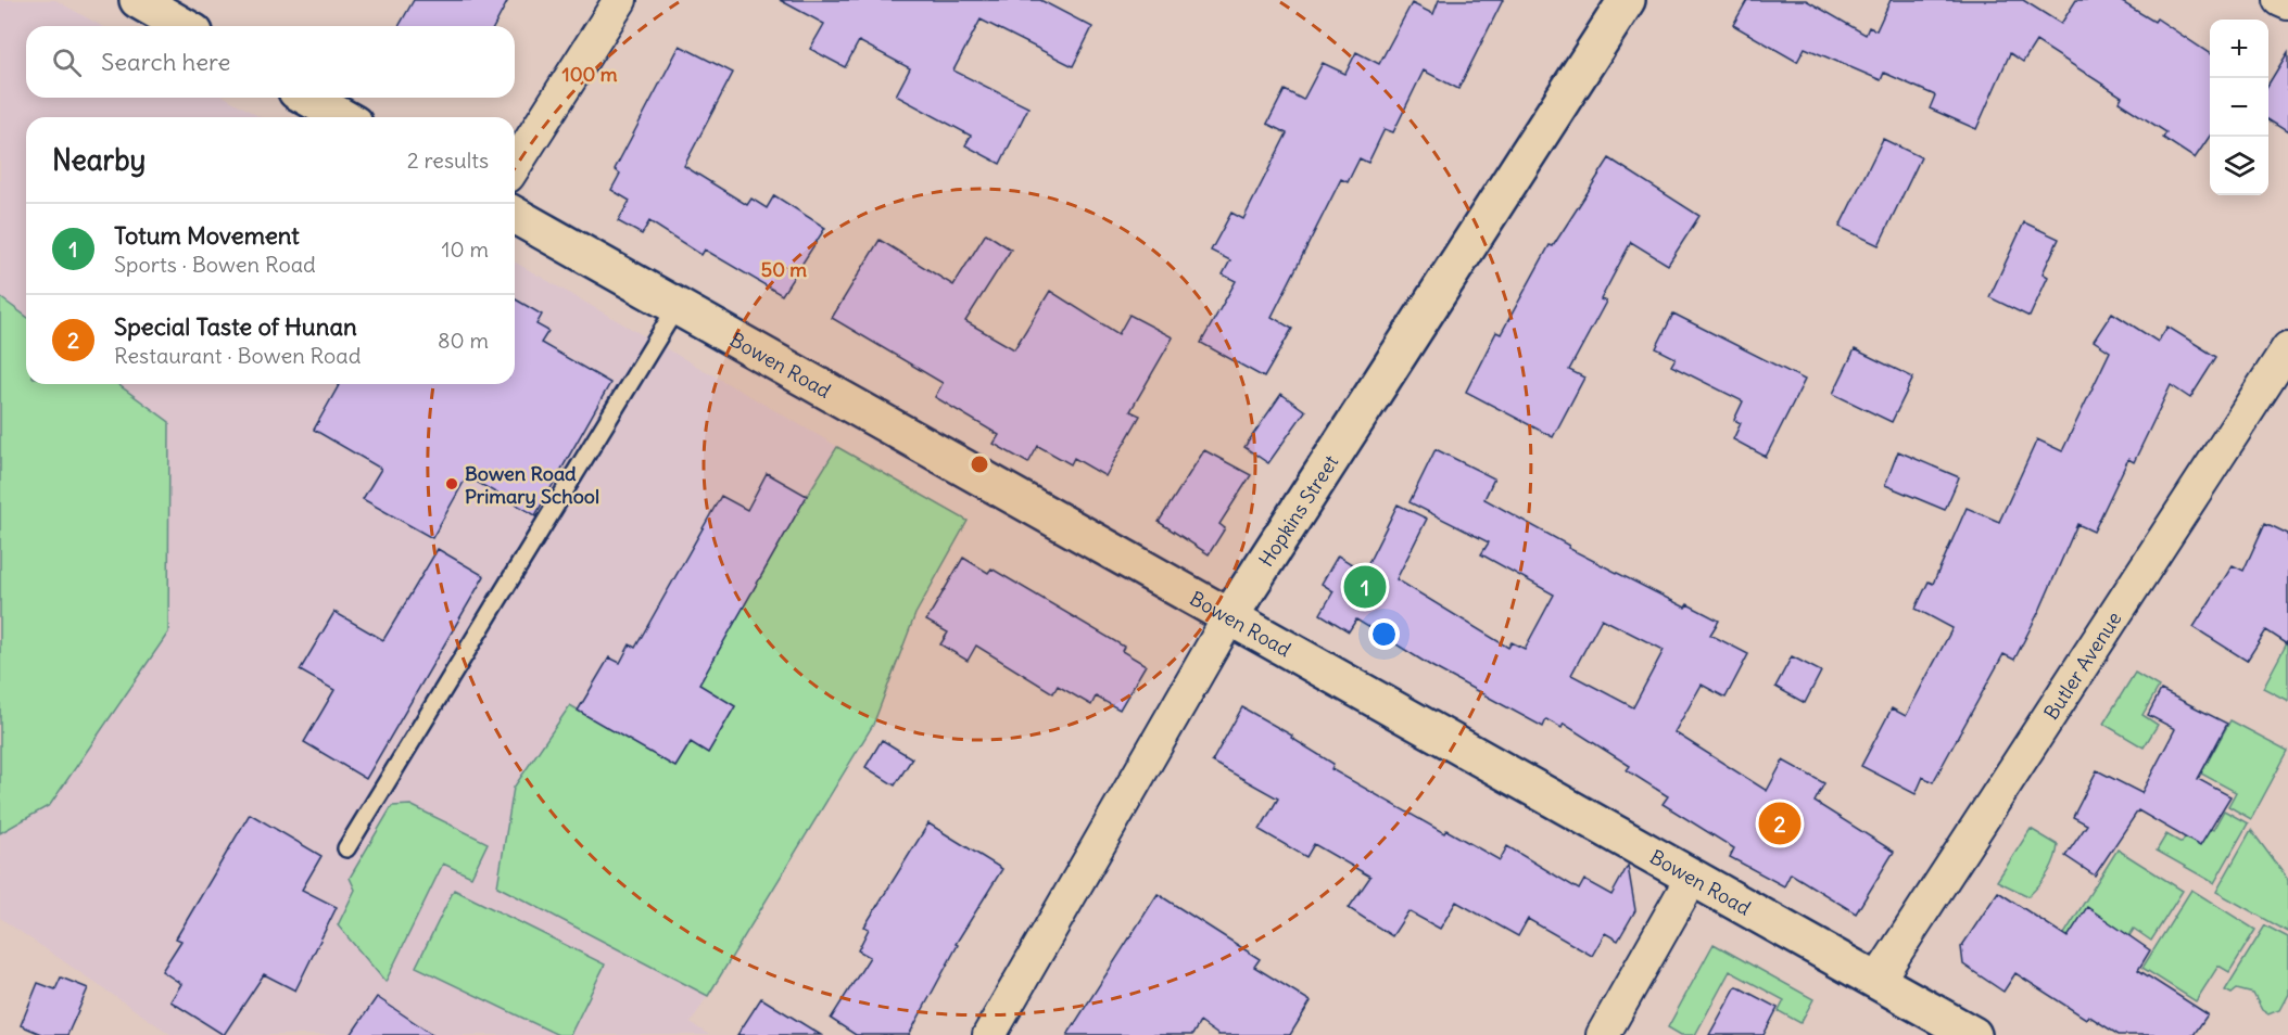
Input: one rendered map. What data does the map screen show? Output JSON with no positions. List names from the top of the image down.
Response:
{
  "streets": {
    "street": ["Bowen Road", "Hopkins Street", "Butler Avenue"]
  },
  "crossings": [
    ["Bowen Road", "Hopkins Street"],
    ["Bowen Road", "Butler Avenue"]
  ],
  "places": ["Bowen Road Primary School"],
  "page": {
    "map_buttons": ["+", "−"],
    "search": "Search here",
    "heading": ["Nearby", "2 results"],
    "list": [
      {
        "mark": "1",
        "name": "Totum Movement",
        "note": "Sports · Bowen Road",
        "value": "10 m"
      },
      {
        "mark": "2",
        "name": "Special Taste of Hunan",
        "note": "Restaurant · Bowen Road",
        "value": "80 m"
      }
    ],
    "pins": ["1", "2"]
  },
  "rings": ["100 m", "50 m"]
}
